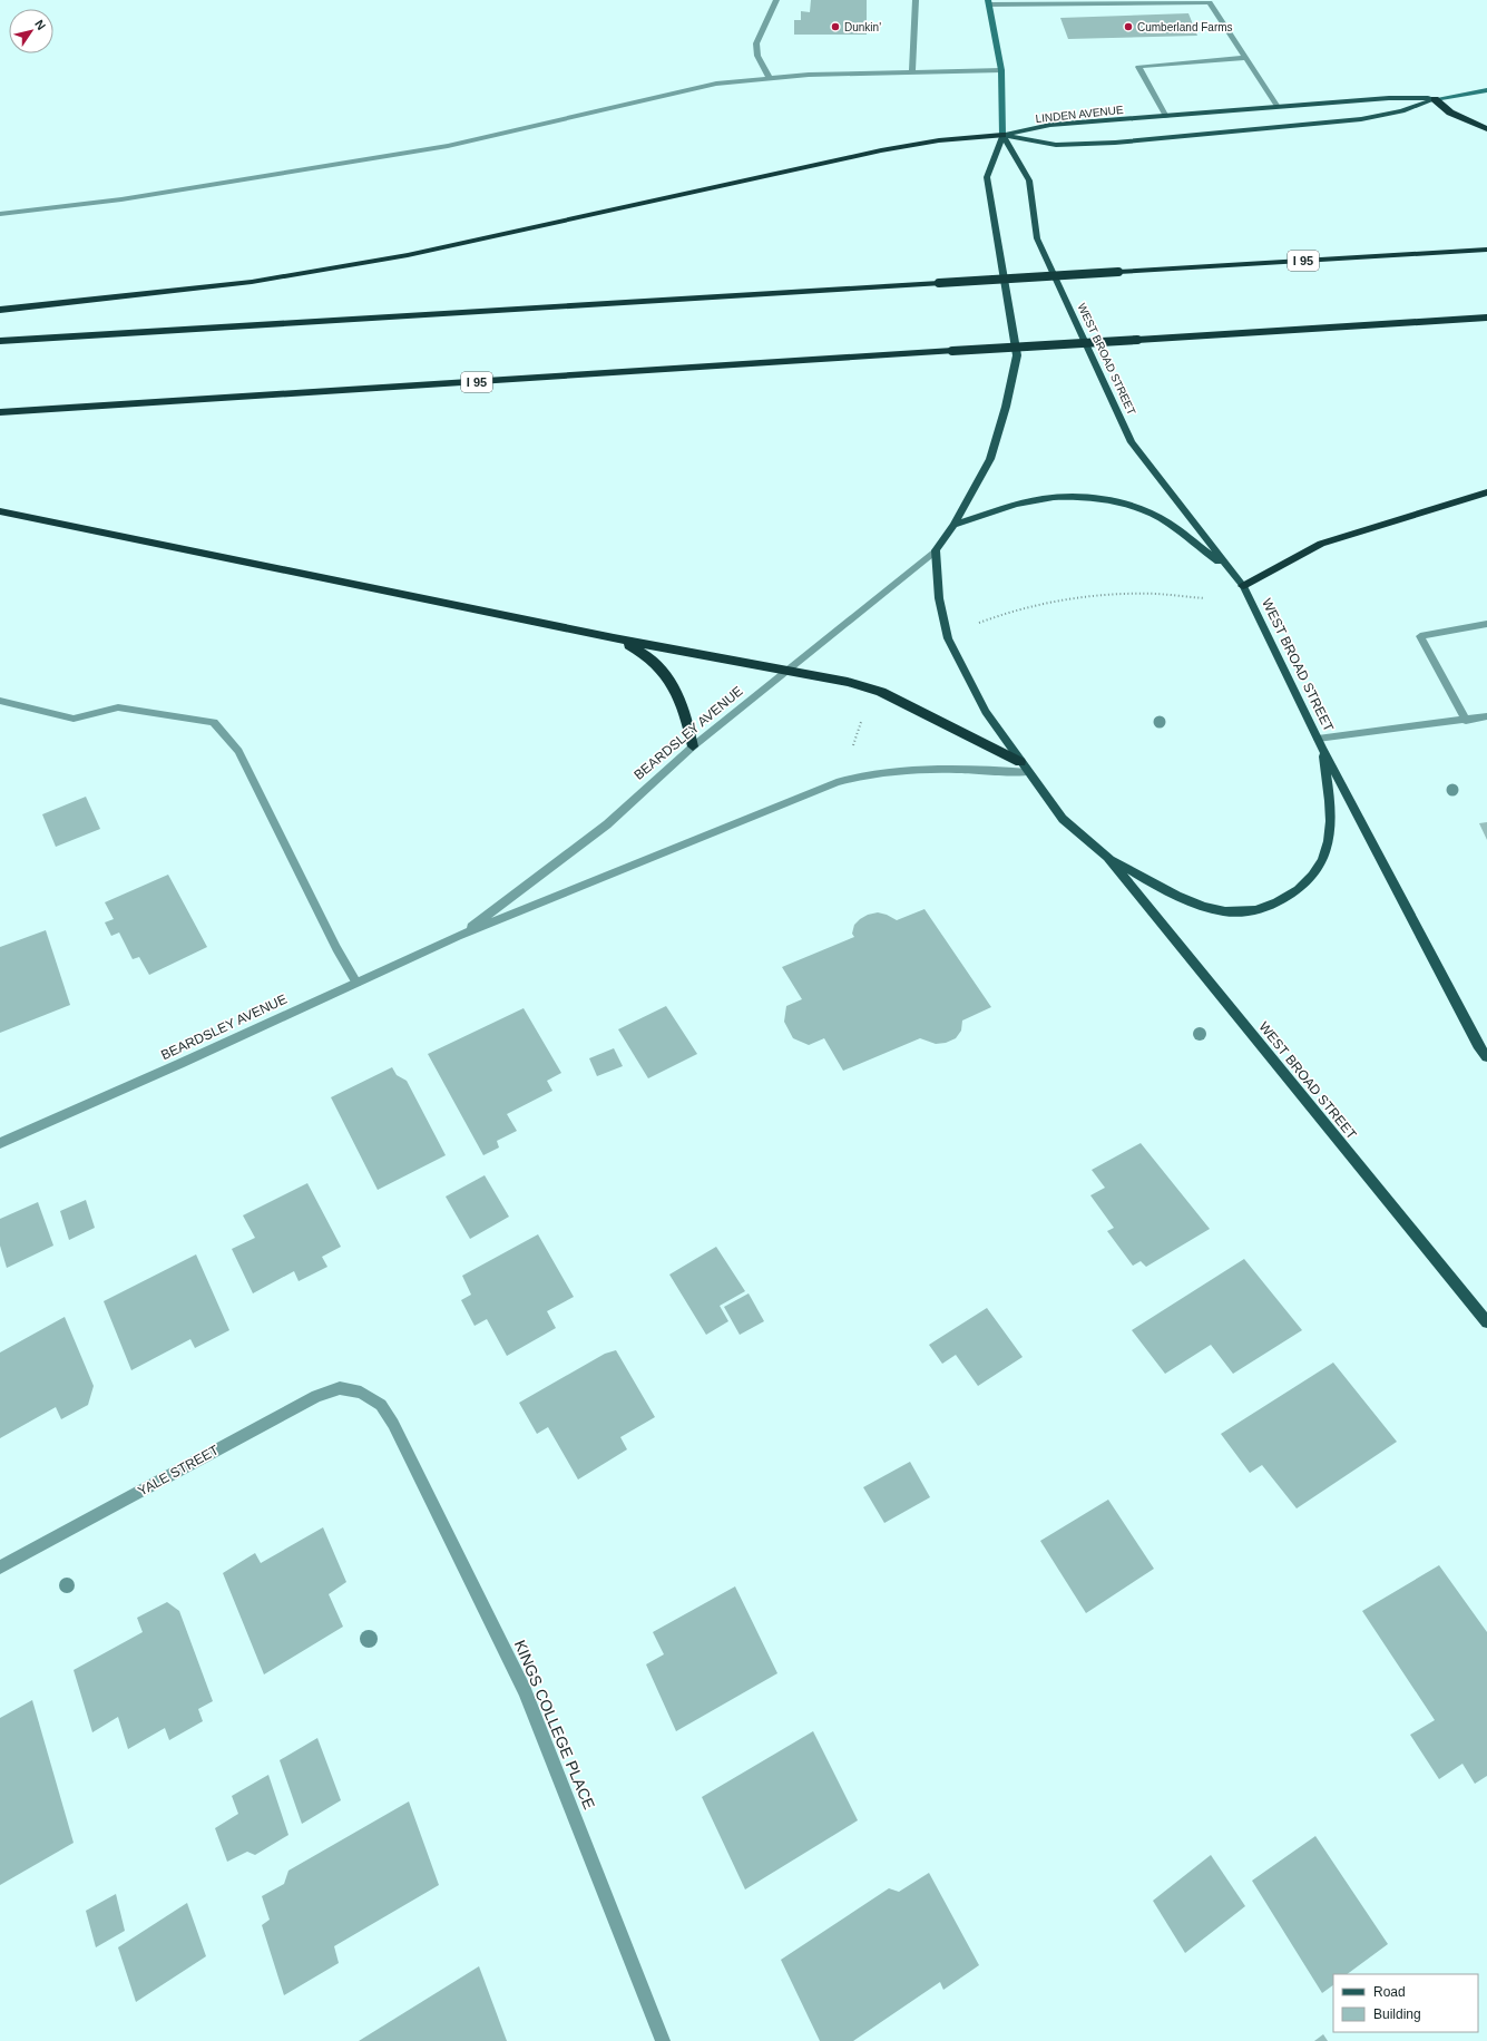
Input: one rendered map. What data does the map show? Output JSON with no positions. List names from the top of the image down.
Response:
{
  "streets": {
    "highway": ["I 95"],
    "main road": ["LINDEN AVENUE", "WEST BROAD STREET"],
    "street": ["BEARDSLEY AVENUE", "YALE STREET", "KINGS COLLEGE PLACE"]
  },
  "crossings": [
    ["LINDEN AVENUE", "WEST BROAD STREET"],
    ["WEST BROAD STREET", "BEARDSLEY AVENUE"],
    ["YALE STREET", "KINGS COLLEGE PLACE"]
  ],
  "places": ["Dunkin'", "Cumberland Farms"],
  "legend": ["Road", "Building"],
  "north": "top right"
}
